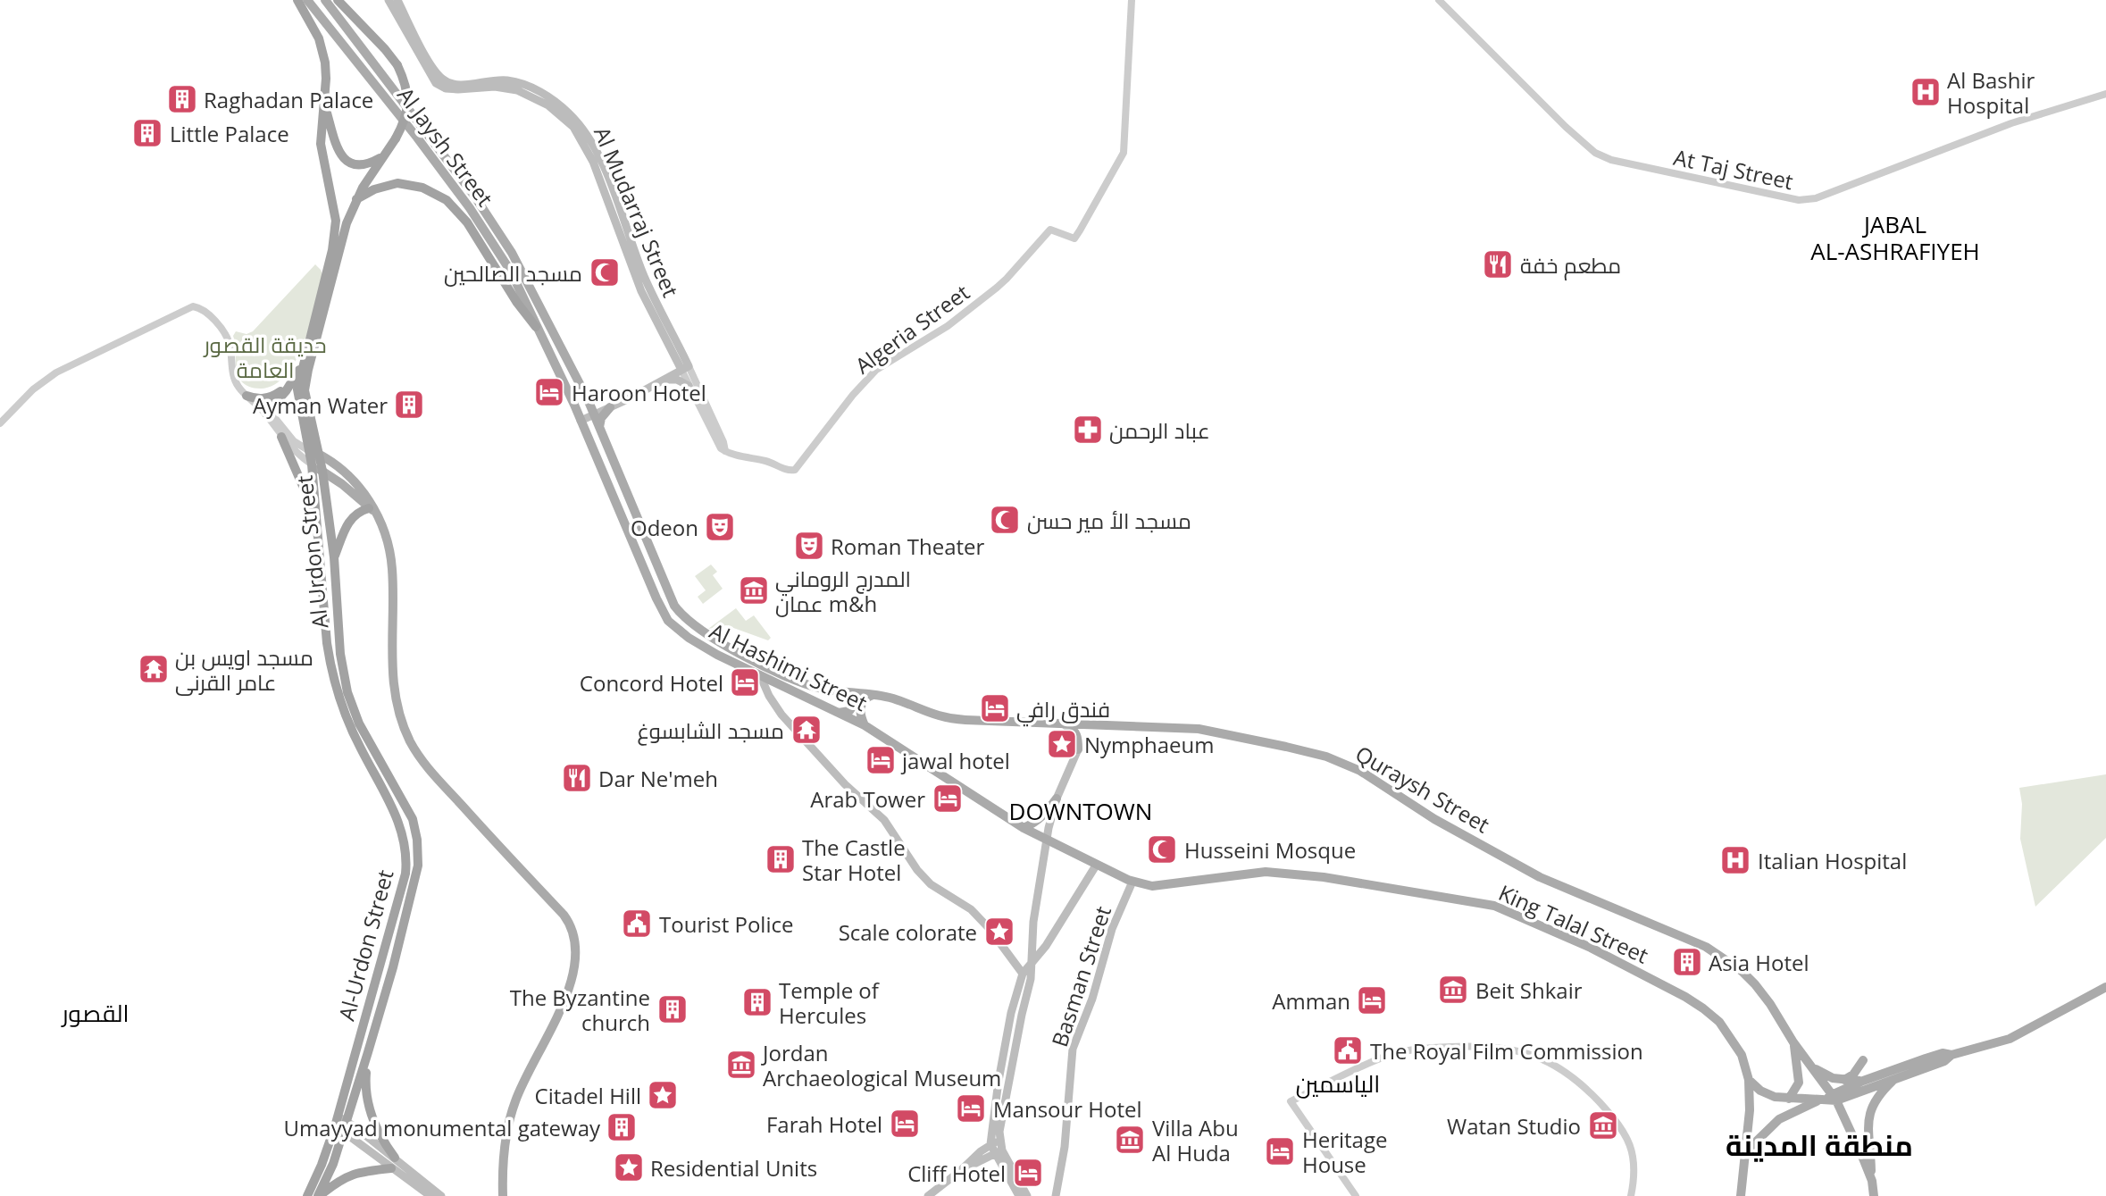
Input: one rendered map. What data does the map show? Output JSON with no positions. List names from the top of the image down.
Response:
{
  "streets": {
    "highway": ["Al Urdon Street", "Al-Urdon Street"],
    "main road": [
      "Al Jaysh Street",
      "Al Mudarraj Street",
      "Al Hashimi Street",
      "Quraysh Street",
      "King Talal Street",
      "Basman Street"
    ],
    "street": ["At Taj Street", "Algeria Street"]
  },
  "crossings": [
    ["Al Jaysh Street", "Al Hashimi Street"],
    ["Al Urdon Street", "Al-Urdon Street"],
    ["Al Hashimi Street", "Quraysh Street"],
    ["Al Hashimi Street", "King Talal Street"],
    ["King Talal Street", "Basman Street"]
  ],
  "districts": [
    "JABAL AL-ASHRAFIYEH",
    "DOWNTOWN",
    "القصور",
    "الياسمين",
    "منطقة المدينة"
  ],
  "parks": ["حديقة القصور العامة"],
  "places": {
    "hospital": ["Al Bashir Hospital", "Italian Hospital"],
    "building": [
      "Raghadan Palace",
      "Little Palace",
      "Ayman Water",
      "The Castle Star Hotel",
      "Asia Hotel",
      "Temple of Hercules",
      "The Byzantine church",
      "Umayyad monumental gateway"
    ],
    "restaurant": ["مطعم خفة", "Dar Ne'meh"],
    "mosque": ["مسجد الصالحين", "مسجد الأ مير حسن", "Husseini Mosque"],
    "hotel": [
      "Haroon Hotel",
      "Concord Hotel",
      "فندق رافي",
      "jawal hotel",
      "Arab Tower",
      "Amman",
      "Mansour Hotel",
      "Farah Hotel",
      "Heritage House",
      "Cliff Hotel"
    ],
    "pharmacy": ["عباد الرحمن"],
    "theatre": ["Odeon", "Roman Theater"],
    "museum": [
      "المدرج الروماني عمان m&h",
      "Beit Shkair",
      "Jordan Archaeological Museum",
      "Watan Studio",
      "Villa Abu Al Huda"
    ],
    "temple": ["مسجد اويس بن عامر القرنى", "مسجد الشابسوغ"],
    "place": [
      "Nymphaeum",
      "Scale colorate",
      "Citadel Hill",
      "Residential Units"
    ],
    "public building": ["Tourist Police", "The Royal Film Commission"]
  }
}
